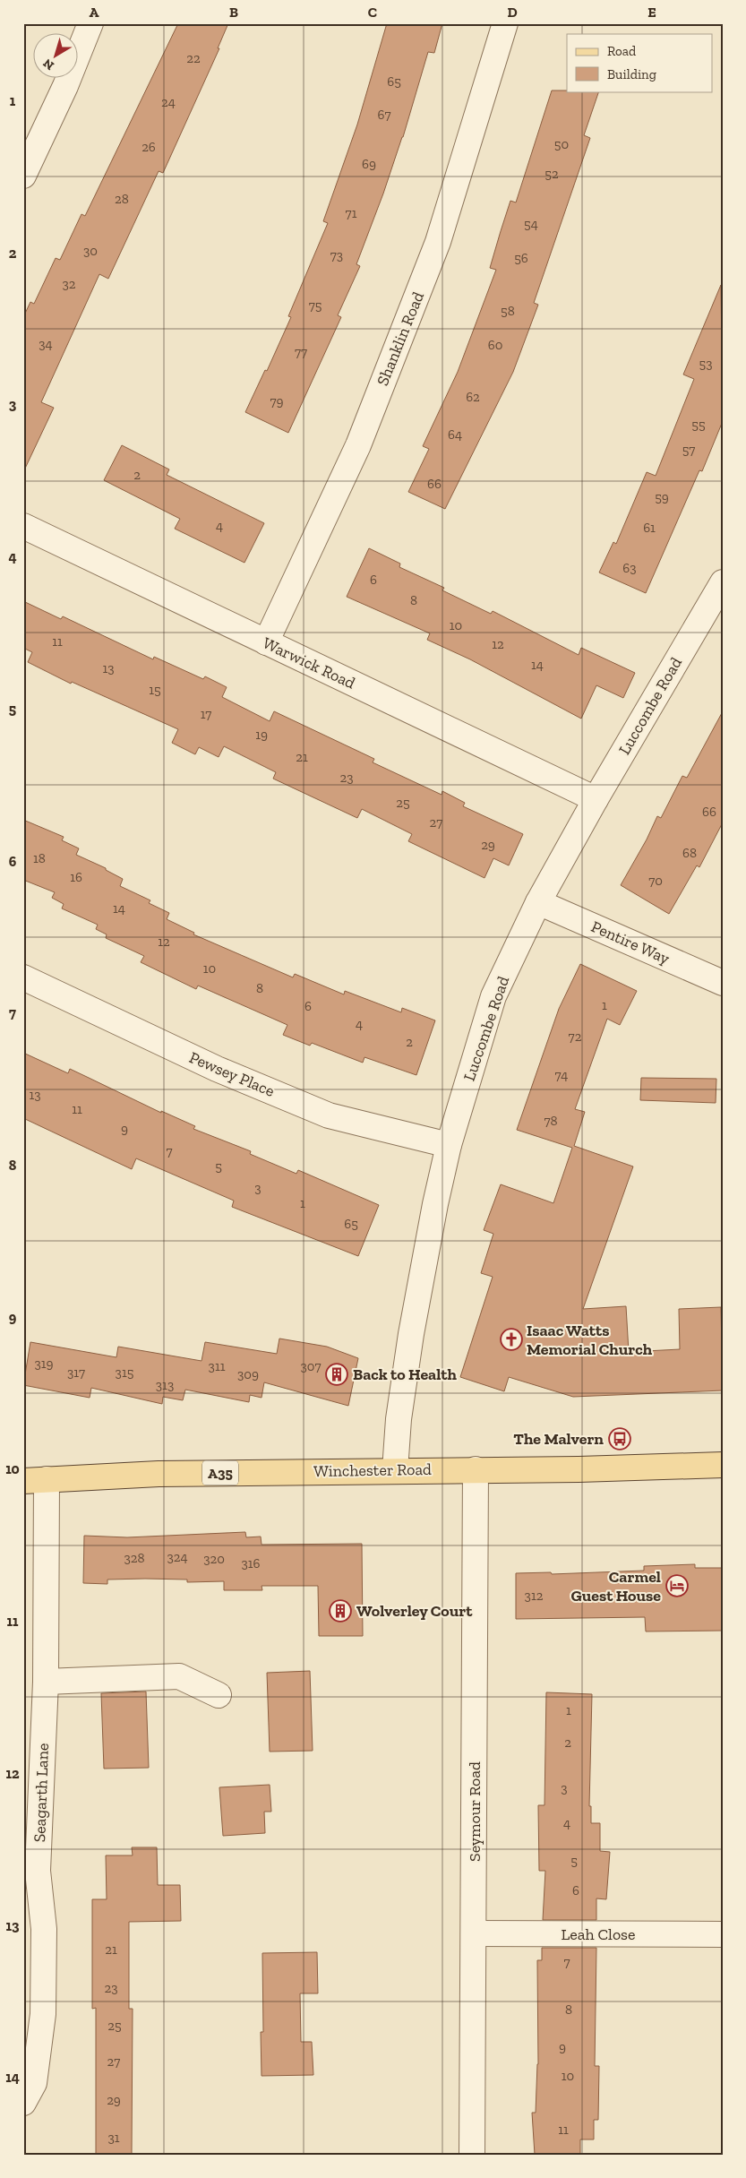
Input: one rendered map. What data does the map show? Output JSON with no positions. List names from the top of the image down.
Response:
{
  "streets": {
    "main road": ["Winchester Road", "A35"],
    "street": [
      "Shanklin Road",
      "Warwick Road",
      "Luccombe Road",
      "Pentire Way",
      "Pewsey Place",
      "Seagarth Lane",
      "Seymour Road",
      "Leah Close"
    ]
  },
  "crossings": [
    ["Shanklin Road", "Warwick Road"],
    ["Warwick Road", "Luccombe Road"],
    ["Luccombe Road", "Pentire Way"],
    ["Luccombe Road", "Pewsey Place"],
    ["Luccombe Road", "Winchester Road"],
    ["Winchester Road", "Seagarth Lane"],
    ["Winchester Road", "Seymour Road"],
    ["Seymour Road", "Leah Close"]
  ],
  "places": {
    "church": ["Isaac Watts Memorial Church"],
    "building": ["Back to Health", "Wolverley Court"],
    "bus stop": ["The Malvern"],
    "hotel": ["Carmel Guest House"]
  },
  "house_numbers": [
    "22",
    "65",
    "24",
    "67",
    "50",
    "26",
    "69",
    "52",
    "28",
    "71",
    "54",
    "30",
    "73",
    "56",
    "32",
    "75",
    "58",
    "34",
    "60",
    "77",
    "53",
    "62",
    "79",
    "55",
    "64",
    "57",
    "2",
    "66",
    "59",
    "4",
    "61",
    "63",
    "6",
    "8",
    "10",
    "11",
    "12",
    "14",
    "13",
    "15",
    "17",
    "19",
    "21",
    "23",
    "25",
    "66",
    "27",
    "29",
    "68",
    "18",
    "16",
    "70",
    "14",
    "12",
    "10",
    "8",
    "1",
    "6",
    "4",
    "72",
    "2",
    "74",
    "13",
    "11",
    "78",
    "9",
    "7",
    "5",
    "3",
    "1",
    "65",
    "319",
    "311",
    "307",
    "317",
    "315",
    "309",
    "313",
    "324",
    "328",
    "320",
    "316",
    "312",
    "1",
    "2",
    "3",
    "4",
    "5",
    "6",
    "21",
    "7",
    "23",
    "8",
    "25",
    "9",
    "27",
    "10",
    "29",
    "11",
    "31"
  ],
  "legend": ["Road", "Building"],
  "north": "bottom left",
  "grid": {
    "columns": [
      "A",
      "B",
      "C",
      "D",
      "E"
    ],
    "rows": [
      "1",
      "2",
      "3",
      "4",
      "5",
      "6",
      "7",
      "8",
      "9",
      "10",
      "11",
      "12",
      "13",
      "14"
    ]
  }
}
